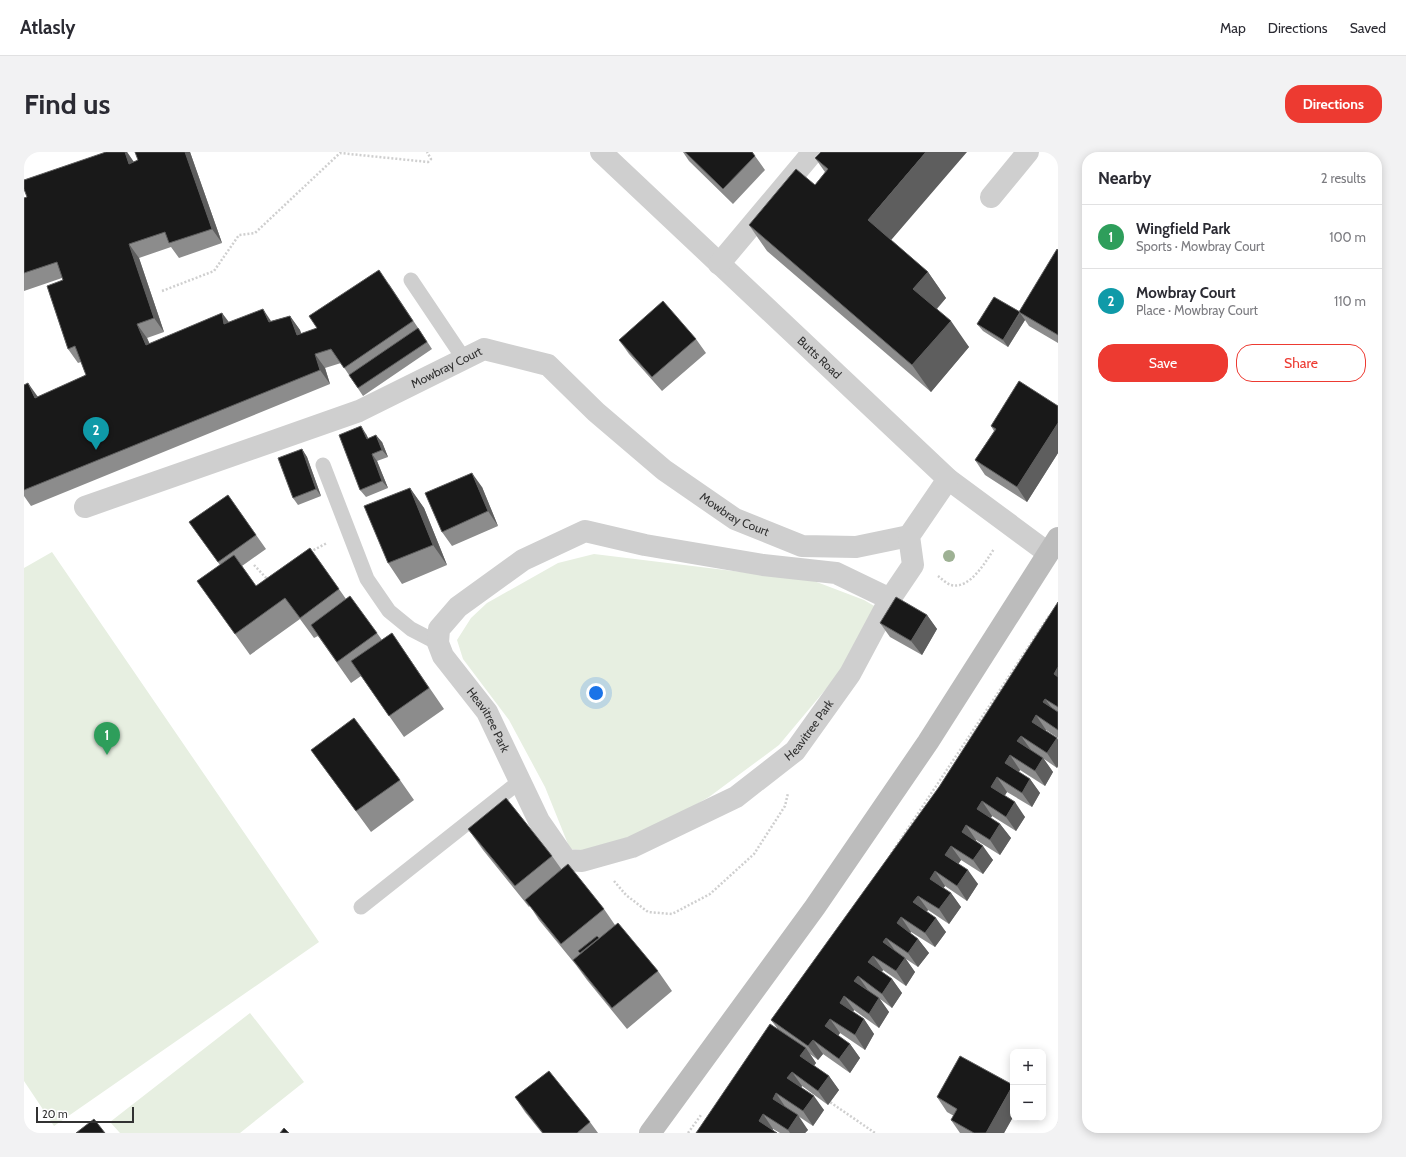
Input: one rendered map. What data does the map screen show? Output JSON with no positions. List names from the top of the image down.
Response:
{
  "streets": {
    "street": ["Butts Road", "Mowbray Court", "Heavitree Park"]
  },
  "crossings": [
    ["Mowbray Court", "Heavitree Park"]
  ],
  "scale_bar": "20 m",
  "page": {
    "header": "Atlasly",
    "nav": ["Map", "Directions", "Saved"],
    "buttons": [
      "Directions",
      ["Save", "Share"]
    ],
    "title": "Find us",
    "heading": ["Nearby", "2 results"],
    "list": [
      {
        "mark": "1",
        "name": "Wingfield Park",
        "note": "Sports · Mowbray Court",
        "value": "100 m"
      },
      {
        "mark": "2",
        "name": "Mowbray Court",
        "note": "Place · Mowbray Court",
        "value": "110 m"
      }
    ],
    "pins": ["2", "1"],
    "map_buttons": ["+", "−"],
    "scale": "20 m"
  }
}
